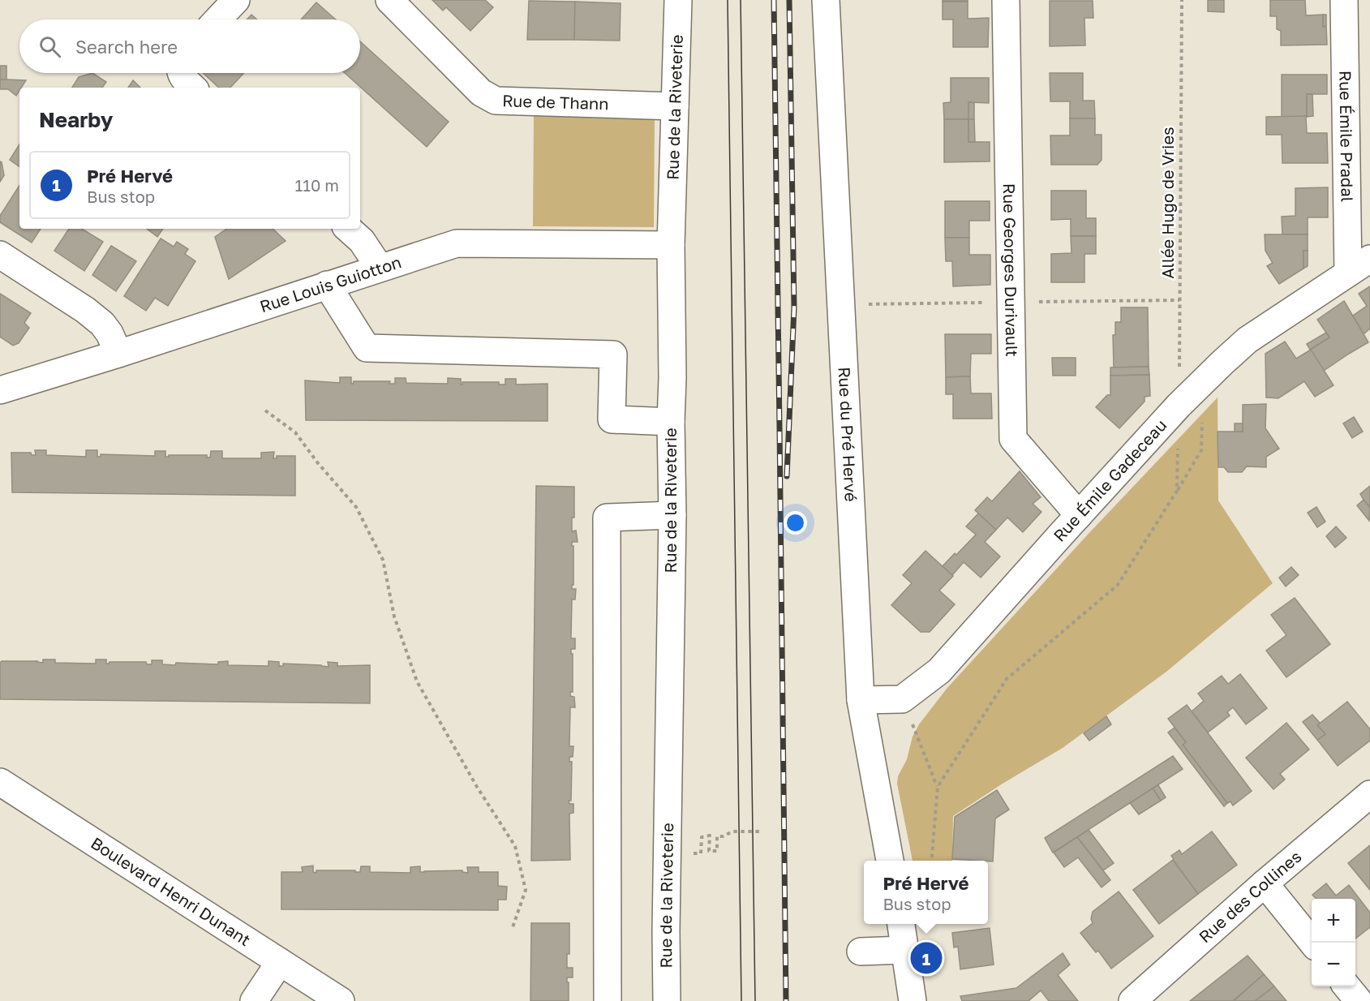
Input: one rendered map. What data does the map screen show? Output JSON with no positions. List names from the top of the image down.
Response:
{
  "streets": {
    "street": [
      "Rue de Thann",
      "Rue de la Riveterie",
      "Rue Émile Pradal",
      "Rue Georges Durivault",
      "Rue Louis Guiotton",
      "Rue du Pré Hervé",
      "Rue Émile Gadeceau",
      "Boulevard Henri Dunant",
      "Rue des Collines"
    ],
    "path": ["Allée Hugo de Vries"]
  },
  "crossings": [
    ["Rue de Thann", "Rue de la Riveterie"],
    ["Rue de la Riveterie", "Rue Louis Guiotton"],
    ["Rue Émile Pradal", "Rue Émile Gadeceau"],
    ["Allée Hugo de Vries", "Rue Émile Gadeceau"],
    ["Rue Georges Durivault", "Rue Émile Gadeceau"]
  ],
  "page": {
    "search": "Search here",
    "heading": "Nearby",
    "list": [
      {
        "mark": "1",
        "name": "Pré Hervé",
        "note": "Bus stop",
        "value": "110 m"
      }
    ],
    "popup": ["Pré Hervé", "Bus stop"],
    "map_buttons": ["+", "−"],
    "pins": "1"
  }
}
